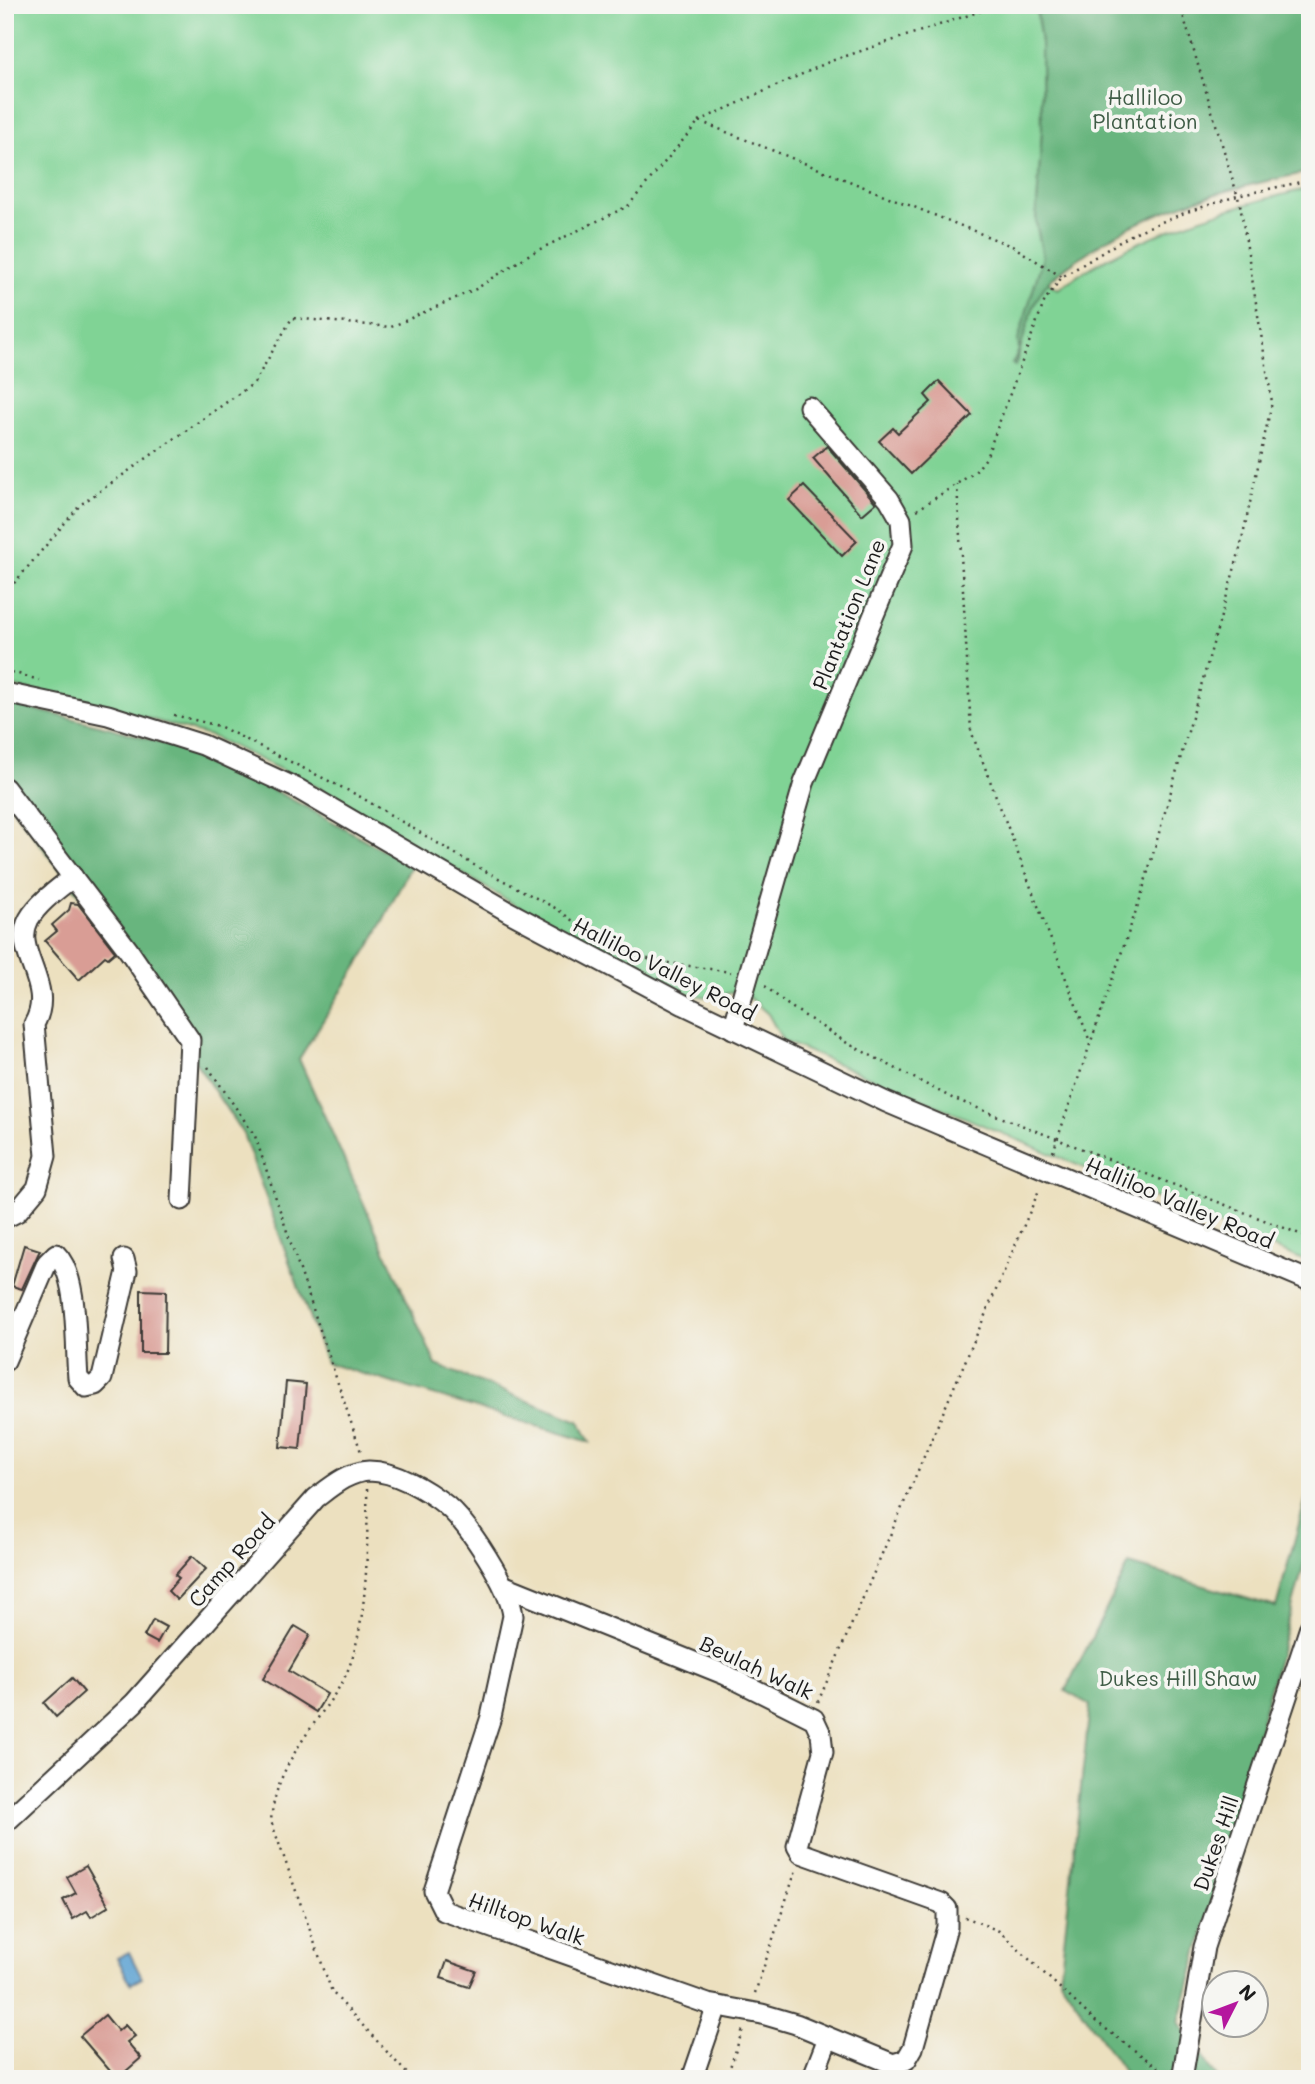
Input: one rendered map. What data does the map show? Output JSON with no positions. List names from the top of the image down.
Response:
{
  "streets": {
    "street": [
      "Plantation Lane",
      "Halliloo Valley Road",
      "Camp Road",
      "Beulah Walk",
      "Dukes Hill",
      "Hilltop Walk"
    ]
  },
  "crossings": [
    ["Plantation Lane", "Halliloo Valley Road"],
    ["Beulah Walk", "Hilltop Walk"]
  ],
  "parks": ["Halliloo Plantation", "Dukes Hill Shaw"],
  "north": "top right"
}
